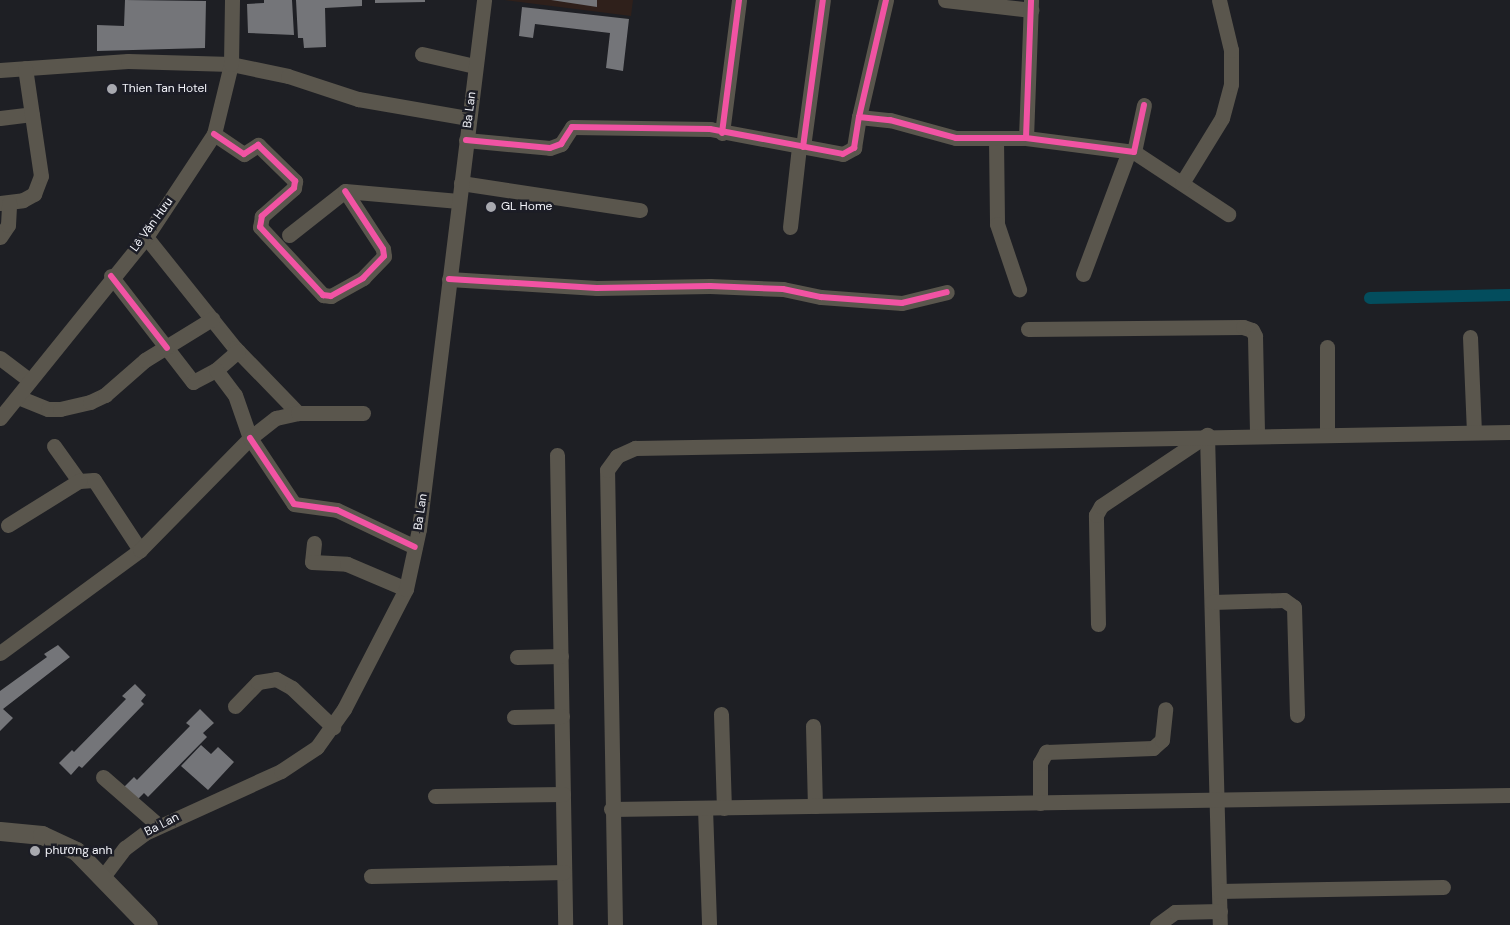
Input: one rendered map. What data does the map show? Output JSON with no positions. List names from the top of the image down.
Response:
{
  "streets": {
    "street": ["Ba Lan", "Lê Văn Hưu"]
  },
  "places": ["Thien Tan Hotel", "GL Home", "phương anh"]
}
